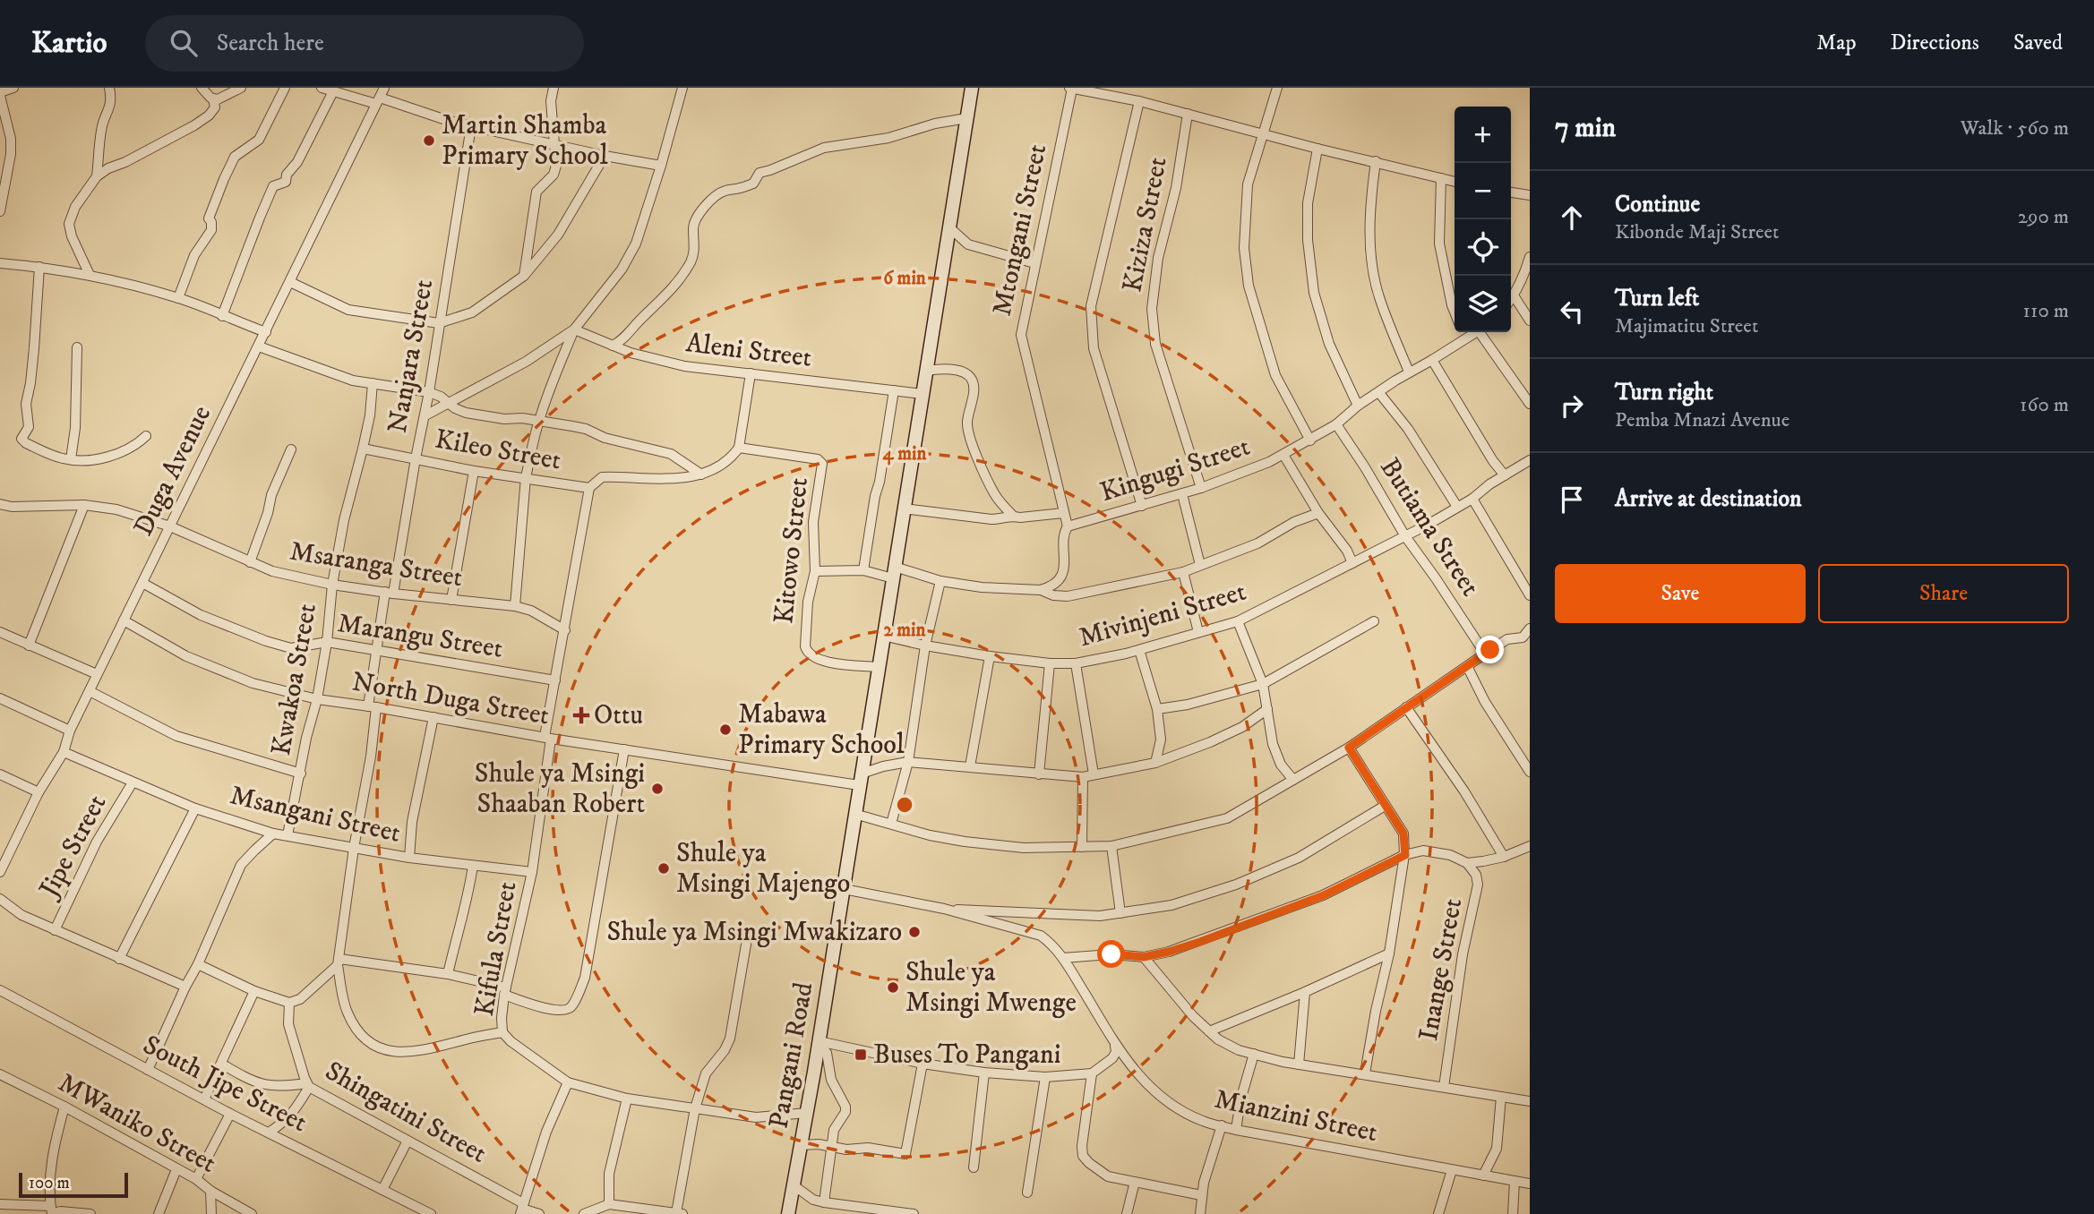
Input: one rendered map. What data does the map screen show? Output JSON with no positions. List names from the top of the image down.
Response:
{
  "streets": {
    "main road": ["Pangani Road"],
    "street": [
      "Kiziza Street",
      "Mtongani Street",
      "Aleni Street",
      "Nanjara Street",
      "Kileo Street",
      "Kingugi Street",
      "Duga Avenue",
      "Butiama Street",
      "Kitowo Street",
      "Msaranga Street",
      "Mivinjeni Street",
      "Marangu Street",
      "Kwakoa Street",
      "North Duga Street",
      "Msangani Street",
      "Jipe Street",
      "Kifula Street",
      "Inange Street",
      "South Jipe Street",
      "Shingatini Street",
      "Mianzini Street",
      "MWaniko Street"
    ]
  },
  "crossings": [
    ["Kiziza Street", "Kingugi Street"],
    ["Mtongani Street", "Kingugi Street"],
    ["Aleni Street", "Pangani Road"],
    ["Nanjara Street", "Kileo Street"],
    ["Nanjara Street", "Msaranga Street"],
    ["Nanjara Street", "Marangu Street"],
    ["Nanjara Street", "North Duga Street"],
    ["Nanjara Street", "Msangani Street"],
    ["Nanjara Street", "Kifula Street"],
    ["Kileo Street", "Kwakoa Street"],
    ["Kileo Street", "Kifula Street"],
    ["Kingugi Street", "Butiama Street"],
    ["Duga Avenue", "Msaranga Street"],
    ["Duga Avenue", "Marangu Street"],
    ["Duga Avenue", "North Duga Street"],
    ["Duga Avenue", "Msangani Street"],
    ["Butiama Street", "Mivinjeni Street"],
    ["Kitowo Street", "Pangani Road"],
    ["Msaranga Street", "Kwakoa Street"],
    ["Msaranga Street", "Kifula Street"],
    ["Mivinjeni Street", "Pangani Road"],
    ["Marangu Street", "Kwakoa Street"],
    ["Marangu Street", "Kifula Street"],
    ["Kwakoa Street", "North Duga Street"],
    ["Kwakoa Street", "Msangani Street"],
    ["North Duga Street", "Kifula Street"],
    ["North Duga Street", "Pangani Road"],
    ["Msangani Street", "Jipe Street"],
    ["Msangani Street", "Kifula Street"],
    ["Kifula Street", "Pangani Road"],
    ["Pangani Road", "Mianzini Street"]
  ],
  "places": {
    "other": [
      "Martin Shamba Primary School",
      "Mabawa Primary School",
      "Shule ya Msingi Shaaban Robert",
      "Shule ya Msingi Majengo",
      "Shule ya Msingi Mwakizaro",
      "Shule ya Msingi Mwenge"
    ],
    "health": ["Ottu"],
    "transit": ["Buses To Pangani"]
  },
  "scale_bar": "100 m",
  "page": {
    "header": "Kartio",
    "search": "Search here",
    "nav": ["Map", "Directions", "Saved"],
    "heading": ["7 min", "Walk · 560 m"],
    "map_buttons": ["+", "−"],
    "list": [
      ["Continue", "Kibonde Maji Street", "290 m"],
      ["Turn left", "Majimatitu Street", "110 m"],
      ["Turn right", "Pemba Mnazi Avenue", "160 m"],
      "Arrive at destination"
    ],
    "buttons": ["Save", "Share"],
    "scale": "100 m"
  },
  "rings": ["6 min", "4 min", "2 min"]
}
